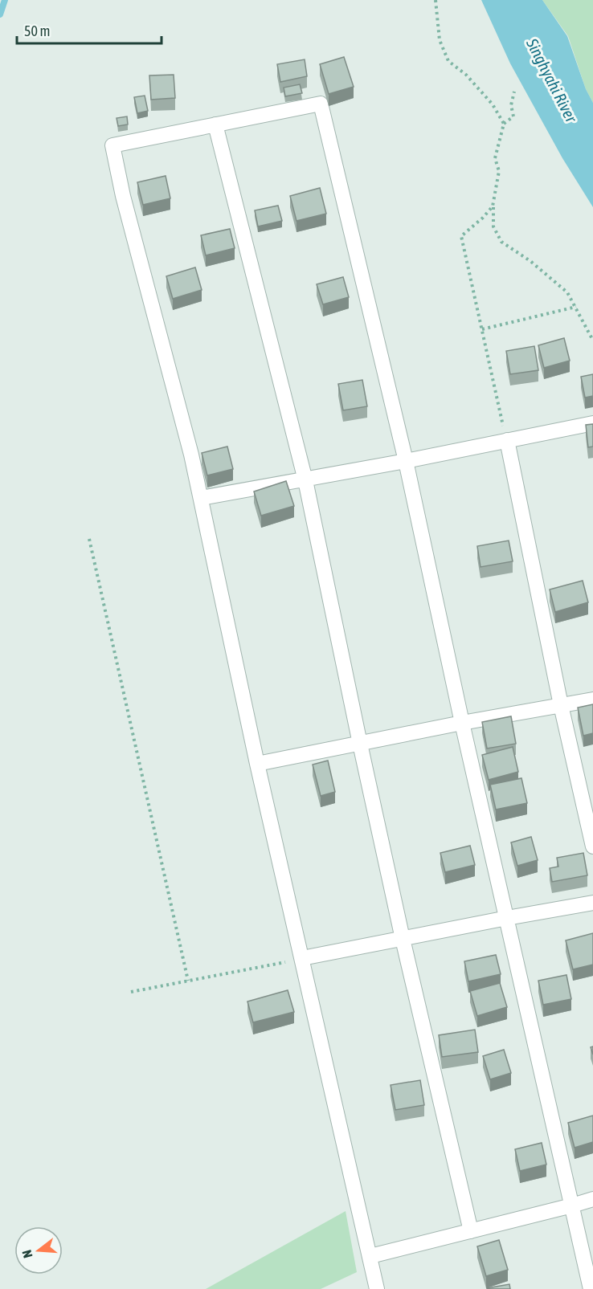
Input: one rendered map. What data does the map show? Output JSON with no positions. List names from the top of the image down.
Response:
{
  "water": ["Singhyahi River"],
  "scale_bar": "50 m",
  "north": "left"
}
